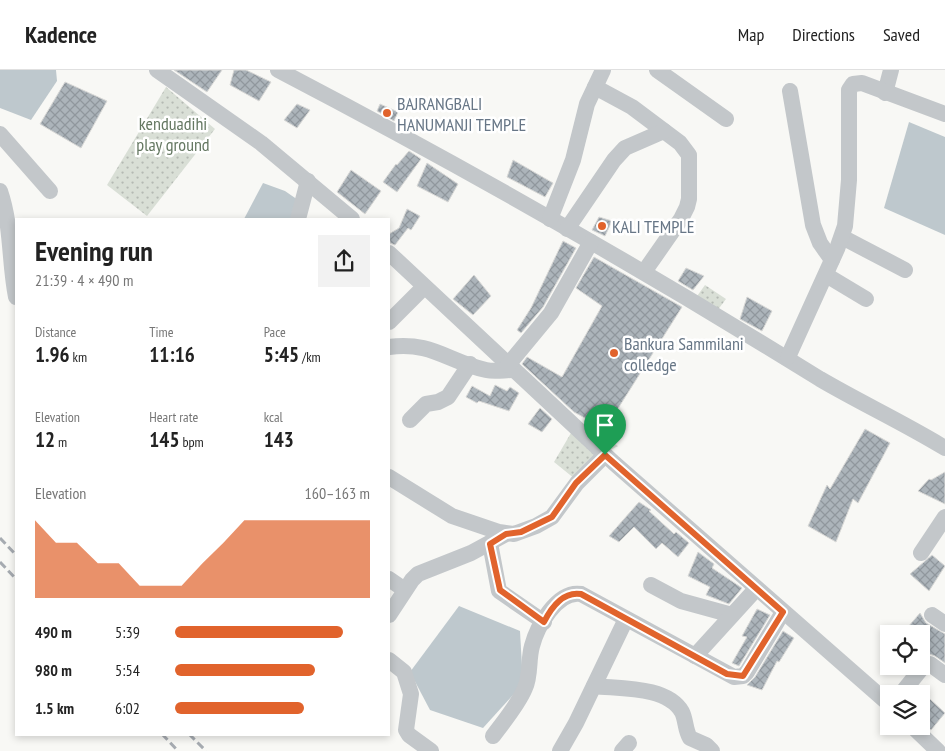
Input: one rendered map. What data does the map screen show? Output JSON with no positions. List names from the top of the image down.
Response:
{
  "parks": ["kenduadihi play ground"],
  "places": ["BAJRANGBALI HANUMANJI TEMPLE", "KALI TEMPLE", "Bankura Sammilani colledge"],
  "page": {
    "header": "Kadence",
    "nav": ["Map", "Directions", "Saved"],
    "heading": ["Evening run", "21:39 · 4 × 490 m"],
    "stats": [
      ["Distance", "1.96 km"],
      ["Time", "11:16"],
      ["Pace", "5:45 /km"],
      ["Elevation", "12 m"],
      ["Heart rate", "145 bpm"],
      ["kcal", "143"]
    ],
    "chart": ["Elevation", "160–163 m"],
    "list": [
      {
        "name": "490 m",
        "note": "5:39"
      },
      {
        "name": "980 m",
        "note": "5:54"
      },
      {
        "name": "1.5 km",
        "note": "6:02"
      }
    ]
  }
}
